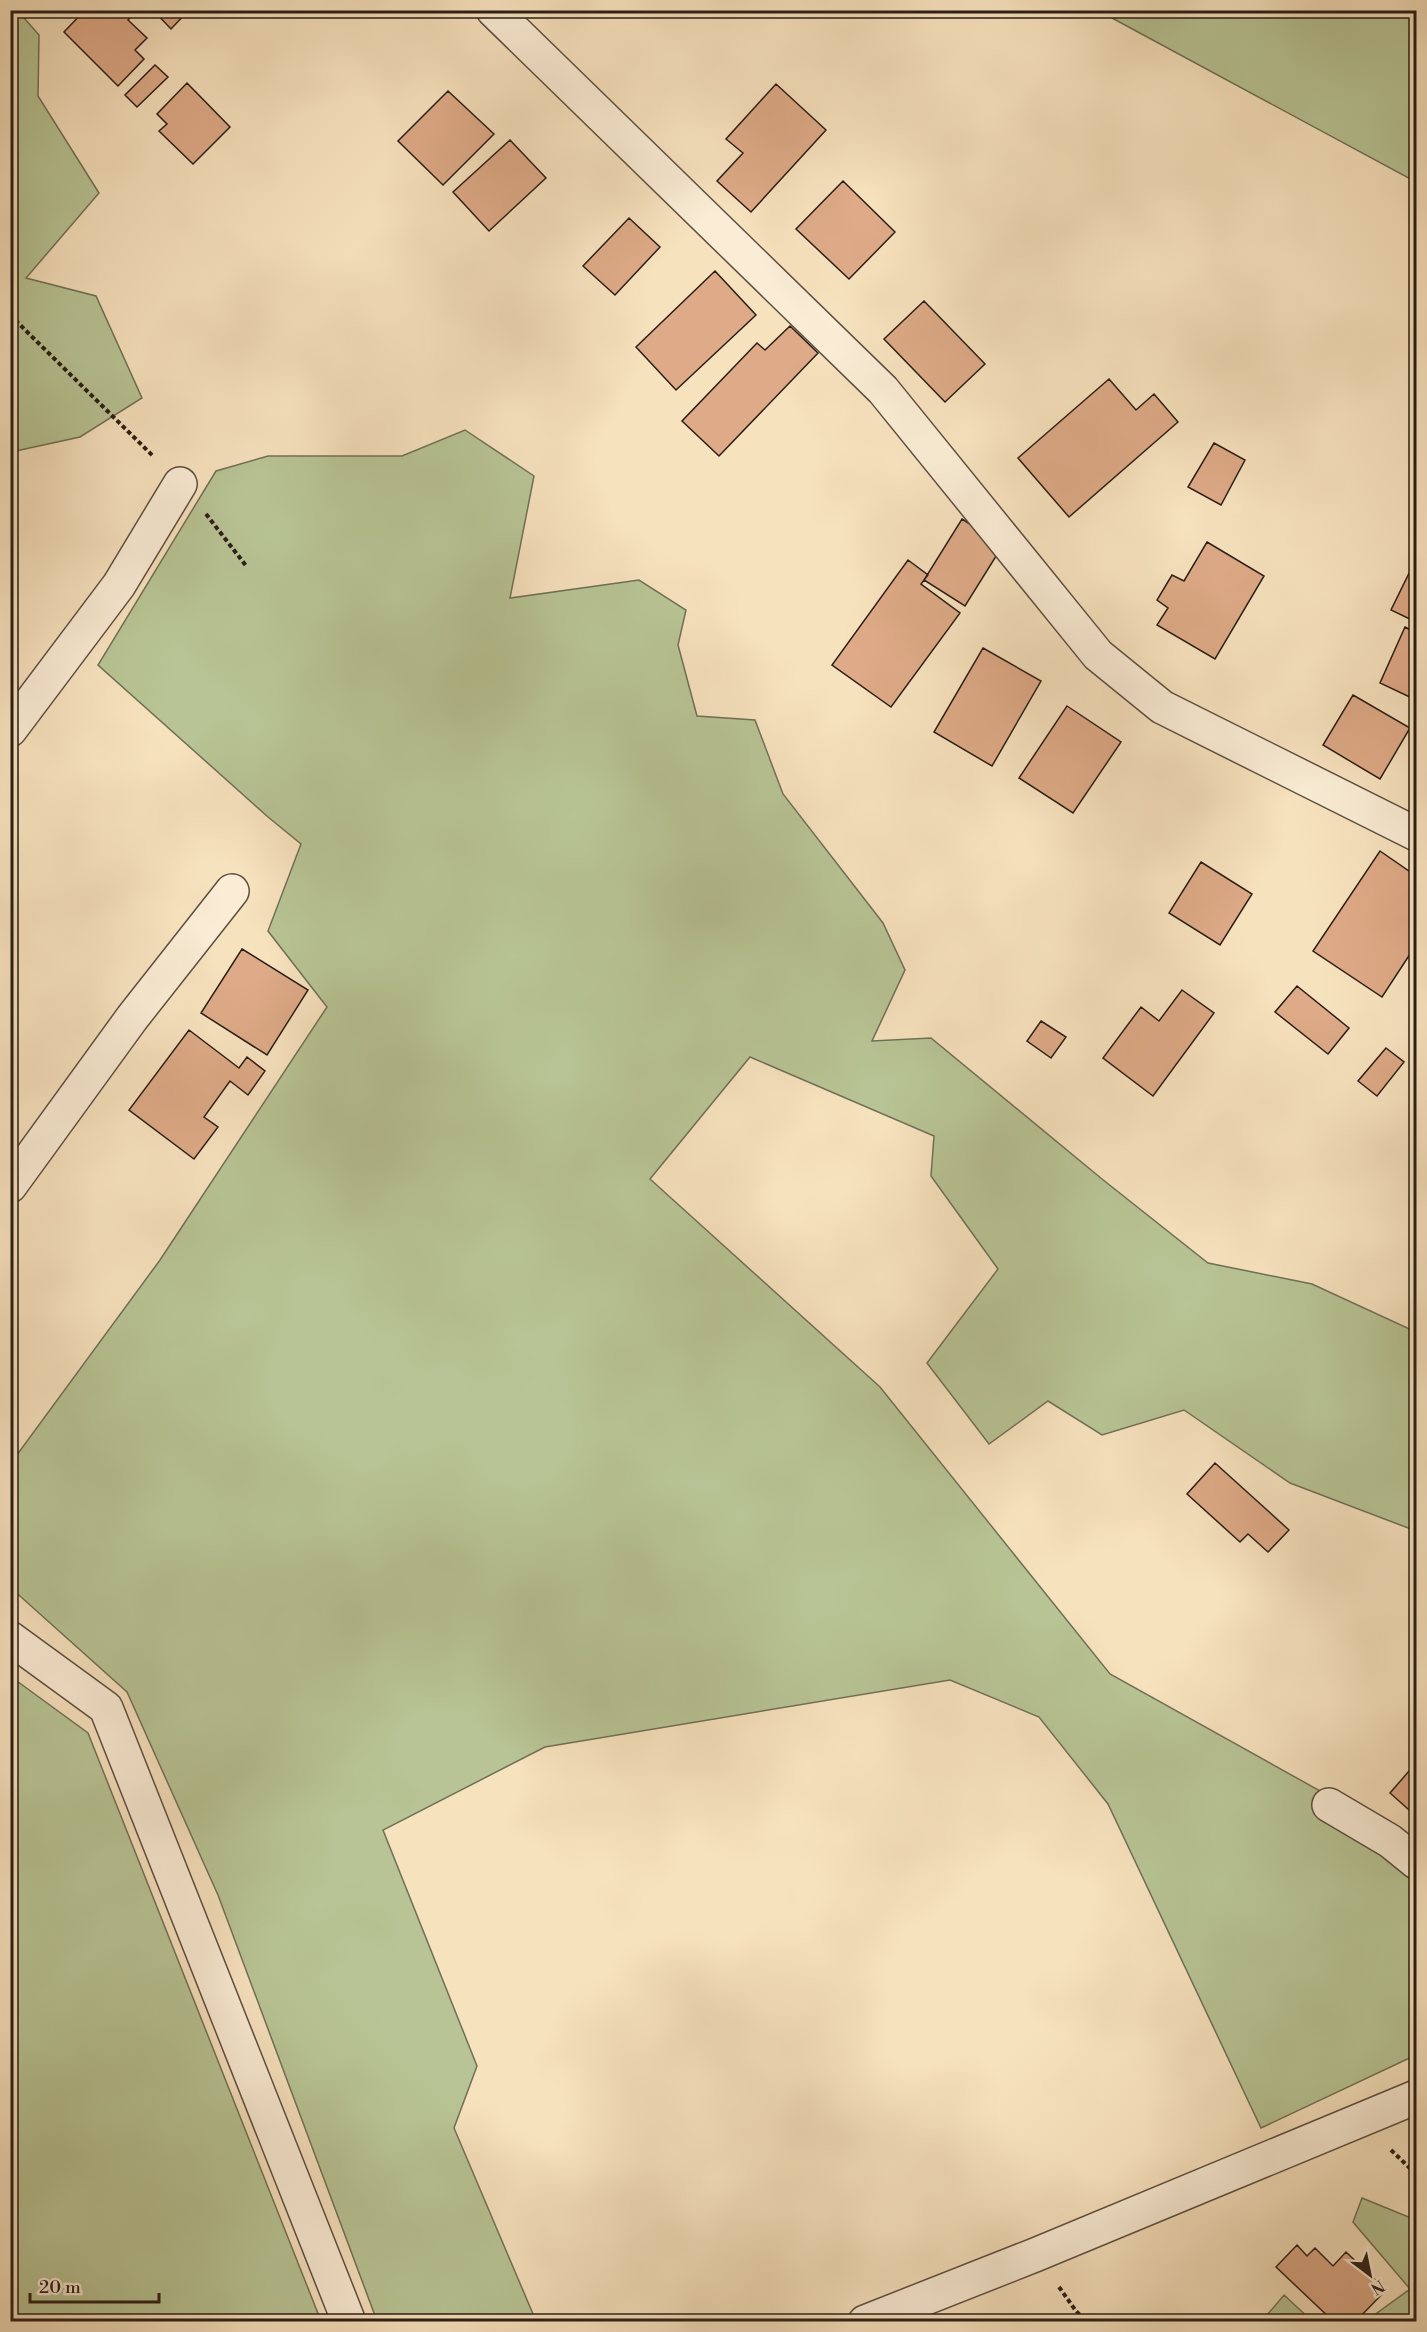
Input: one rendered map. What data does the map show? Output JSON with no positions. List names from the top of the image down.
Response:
{
  "scale_bar": "20 m",
  "north": "bottom right"
}
